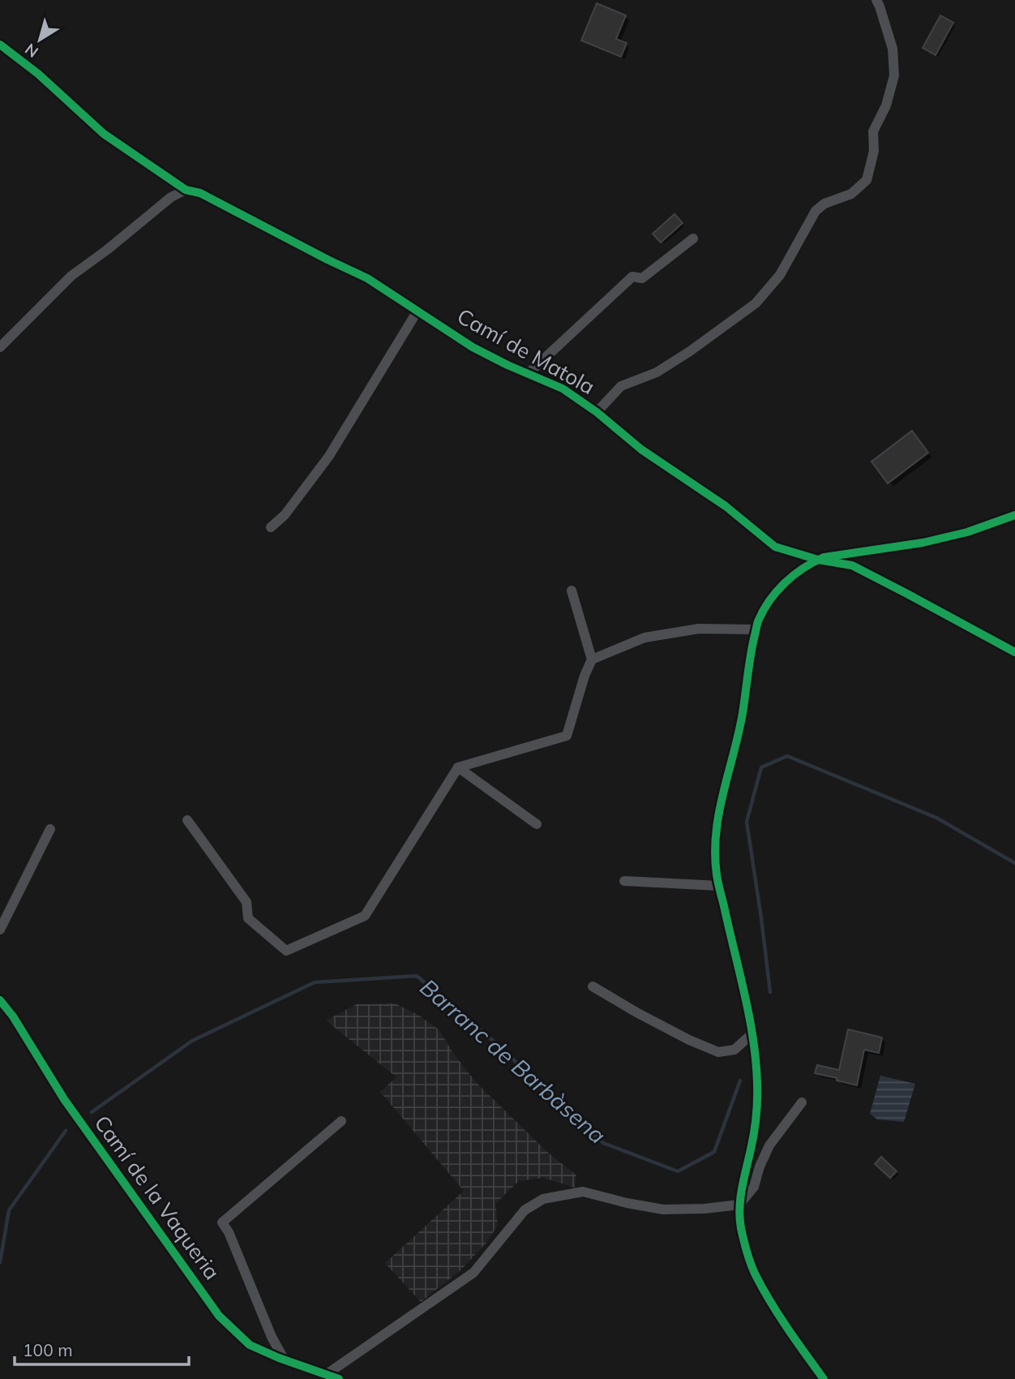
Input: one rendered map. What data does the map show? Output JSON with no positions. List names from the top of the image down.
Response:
{
  "streets": {
    "street": ["Camí de Matola", "Camí de la Vaqueria"]
  },
  "water": ["Barranc de Barbàsena"],
  "scale_bar": "100 m",
  "north": "bottom left"
}
